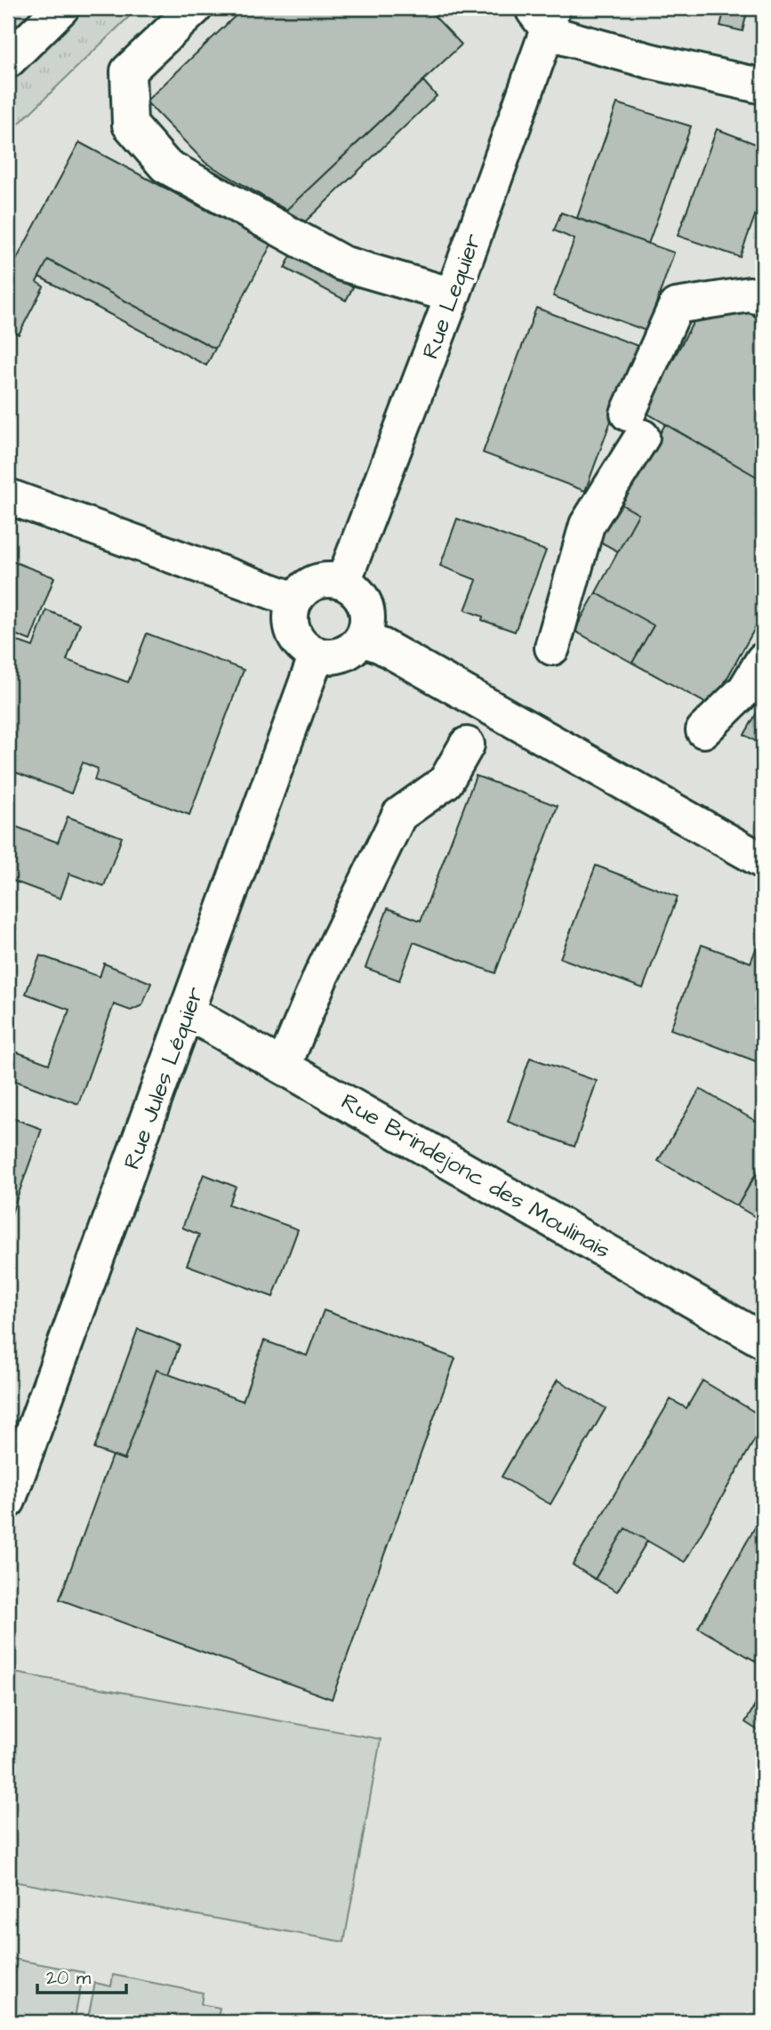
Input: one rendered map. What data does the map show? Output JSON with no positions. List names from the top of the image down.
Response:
{
  "streets": {
    "street": ["Rue Lequier", "Rue Jules Léquier", "Rue Brindejonc des Moulinais"]
  },
  "crossings": [
    ["Rue Lequier", "Rue Jules Léquier"],
    ["Rue Jules Léquier", "Rue Brindejonc des Moulinais"]
  ],
  "scale_bar": "20 m"
}
